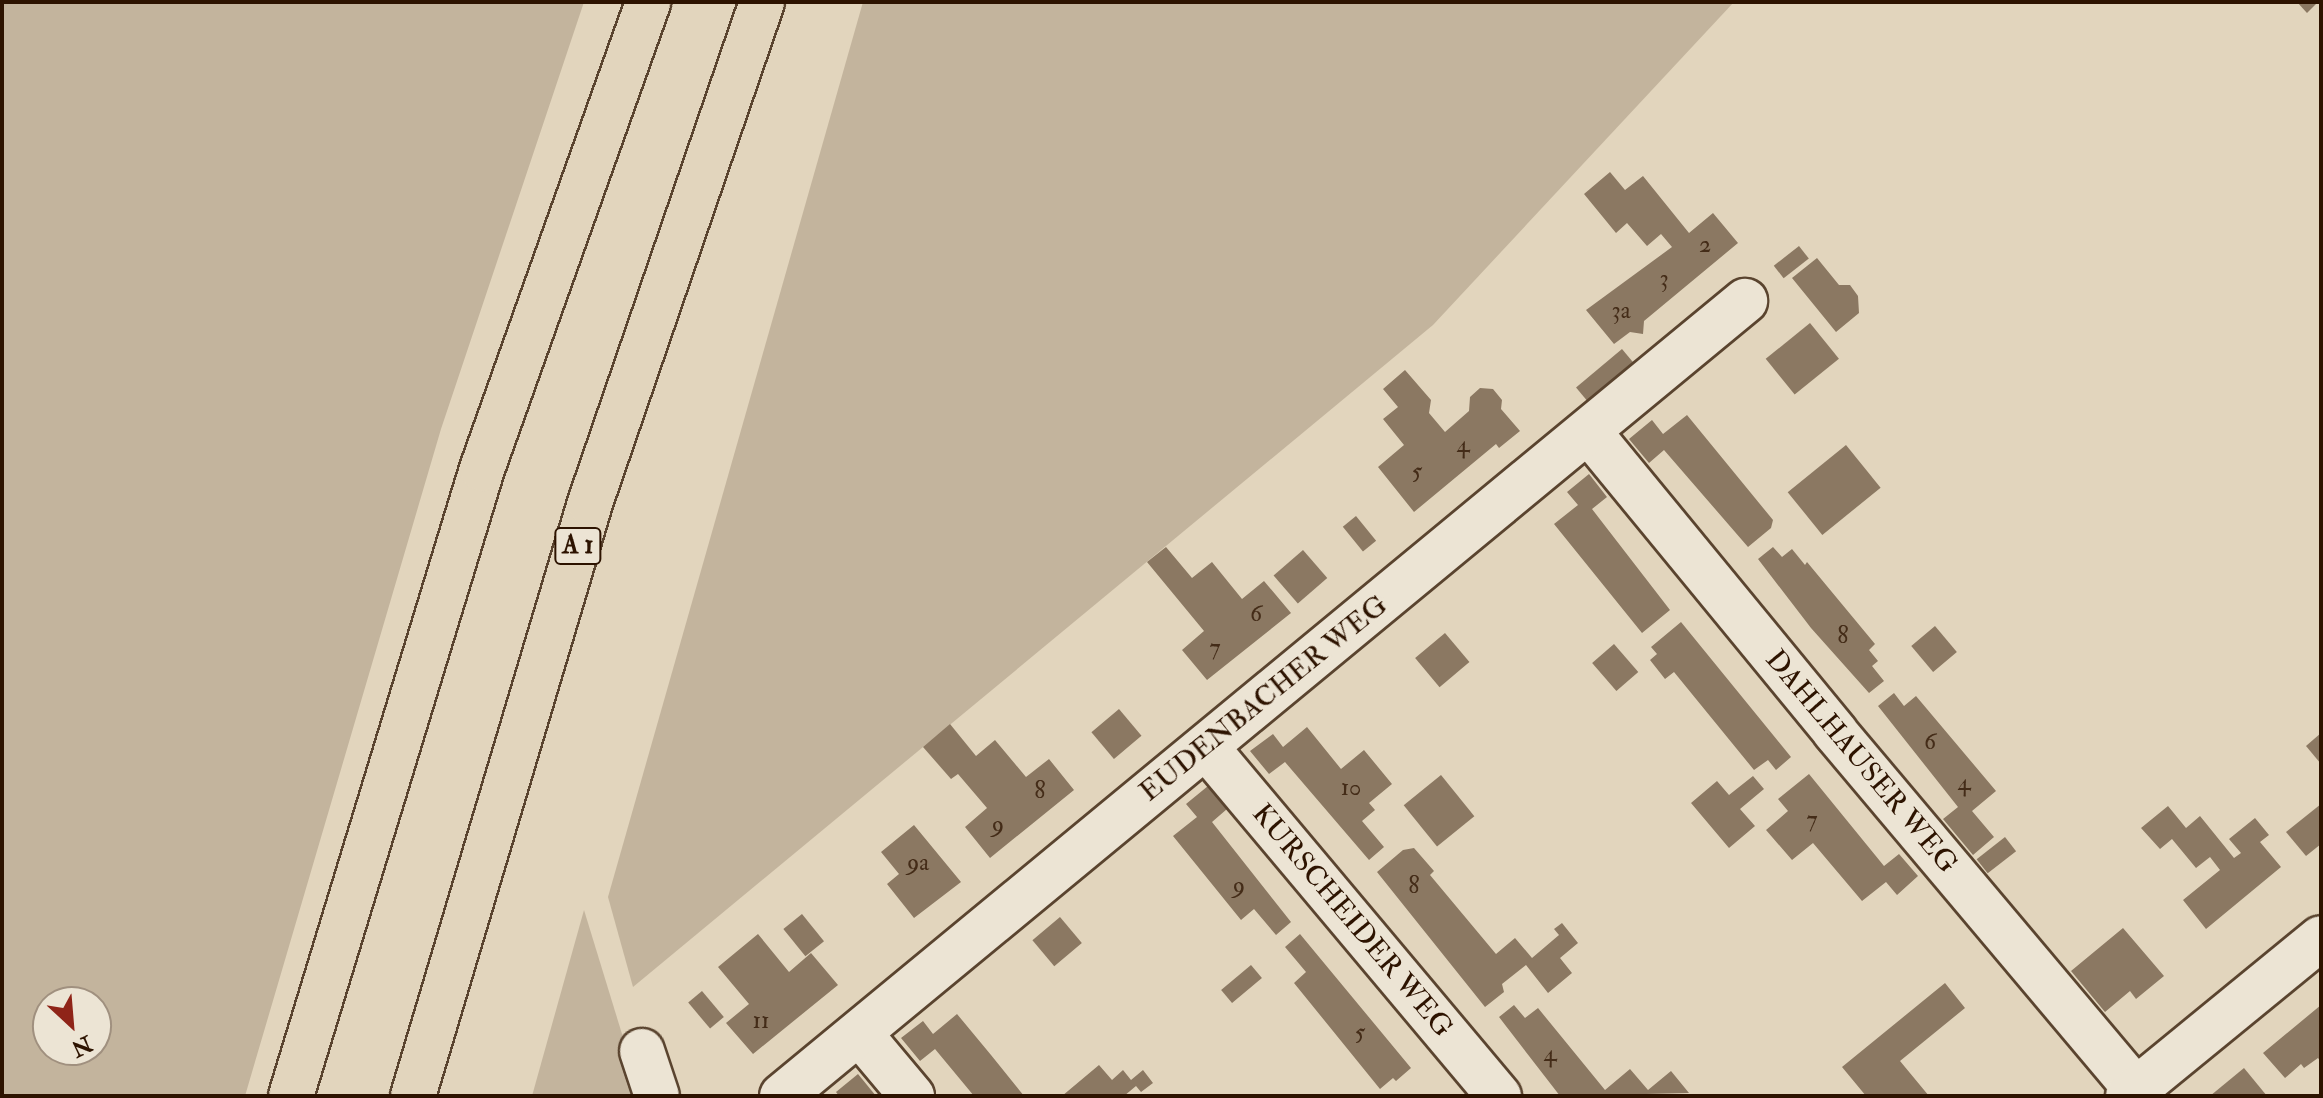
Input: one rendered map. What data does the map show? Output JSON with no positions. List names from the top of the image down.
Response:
{
  "streets": {
    "highway": ["A 1"],
    "street": ["EUDENBACHER WEG", "DAHLHAUSER WEG", "KURSCHEIDER WEG"]
  },
  "crossings": [
    ["EUDENBACHER WEG", "DAHLHAUSER WEG"],
    ["EUDENBACHER WEG", "KURSCHEIDER WEG"]
  ],
  "house_numbers": [
    "2",
    "3",
    "3a",
    "4",
    "5",
    "6",
    "8",
    "7",
    "6",
    "4",
    "10",
    "8",
    "7",
    "9",
    "9a",
    "9",
    "8",
    "11",
    "5",
    "4"
  ],
  "north": "bottom right"
}
